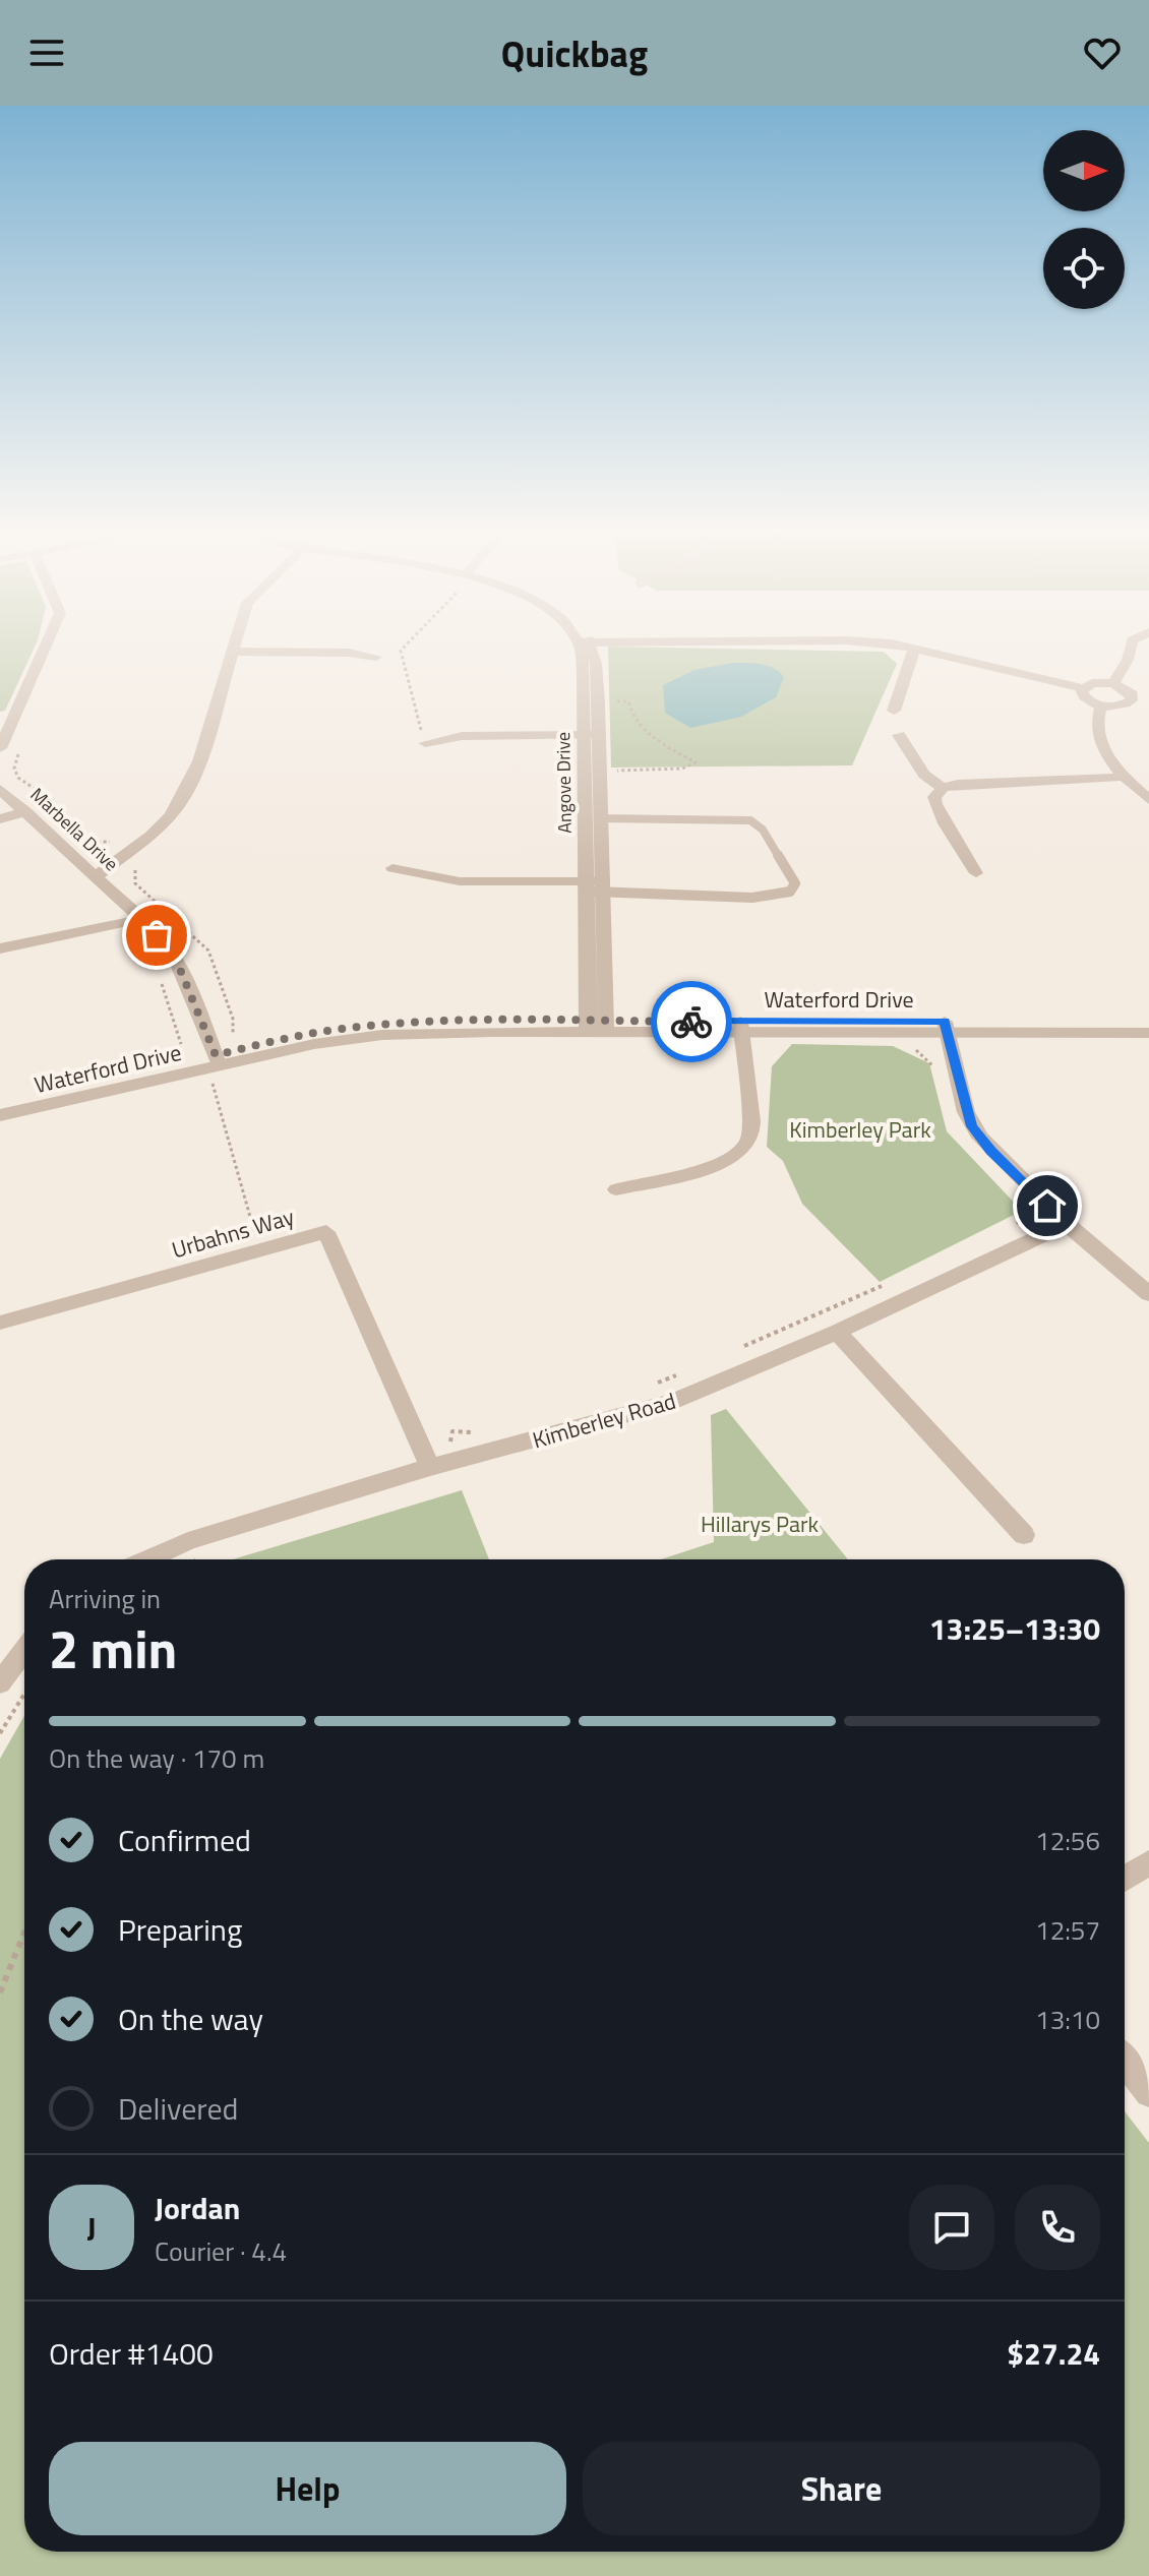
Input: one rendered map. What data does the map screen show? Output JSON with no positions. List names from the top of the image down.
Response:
{
  "streets": {
    "street": [
      "Angove Drive",
      "Marbella Drive",
      "Waterford Drive",
      "Urbahns Way",
      "Kimberley Road"
    ]
  },
  "crossings": [
    ["Angove Drive", "Waterford Drive"],
    ["Marbella Drive", "Waterford Drive"],
    ["Urbahns Way", "Kimberley Road"]
  ],
  "parks": ["Kimberley Park", "Hillarys Park"],
  "north": "right",
  "page": {
    "header": "Quickbag",
    "heading": ["2 min", "Arriving in", "13:25–13:30"],
    "panel": [
      "Jordan",
      "Courier · 4.4",
      "Order #1400",
      "$27.24"
    ],
    "bar": "On the way · 170 m",
    "list": [
      ["Confirmed", "12:56"],
      ["Preparing", "12:57"],
      ["On the way", "13:10"],
      "Delivered"
    ],
    "round": "J",
    "buttons": ["Help", "Share"]
  }
}
